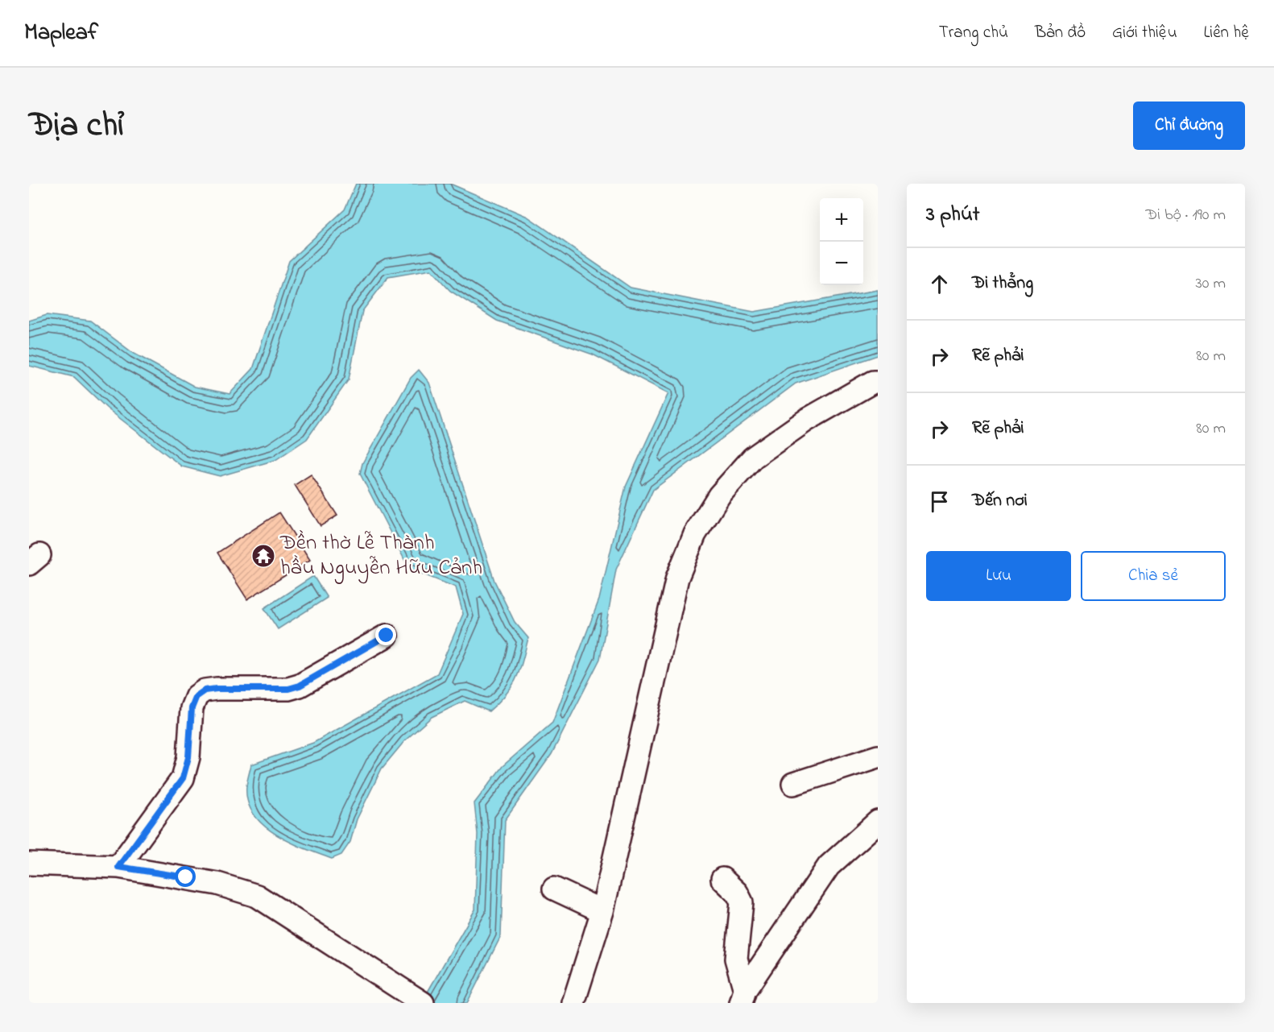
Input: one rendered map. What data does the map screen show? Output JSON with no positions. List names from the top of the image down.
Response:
{
  "places": {
    "temple": ["Đền thờ Lễ Thành hầu Nguyễn Hữu Cảnh"]
  },
  "page": {
    "header": "Mapleaf",
    "nav": [
      "Trang chủ",
      "Bản đồ",
      "Giới thiệu",
      "Liên hệ"
    ],
    "title": "Địa chỉ",
    "buttons": [
      "Chỉ đường",
      ["Lưu", "Chia sẻ"]
    ],
    "heading": ["3 phút", "Đi bộ · 190 m"],
    "map_buttons": ["+", "−"],
    "list": [
      ["Đi thẳng", "30 m"],
      ["Rẽ phải", "80 m"],
      ["Rẽ phải", "80 m"],
      "Đến nơi"
    ]
  }
}
